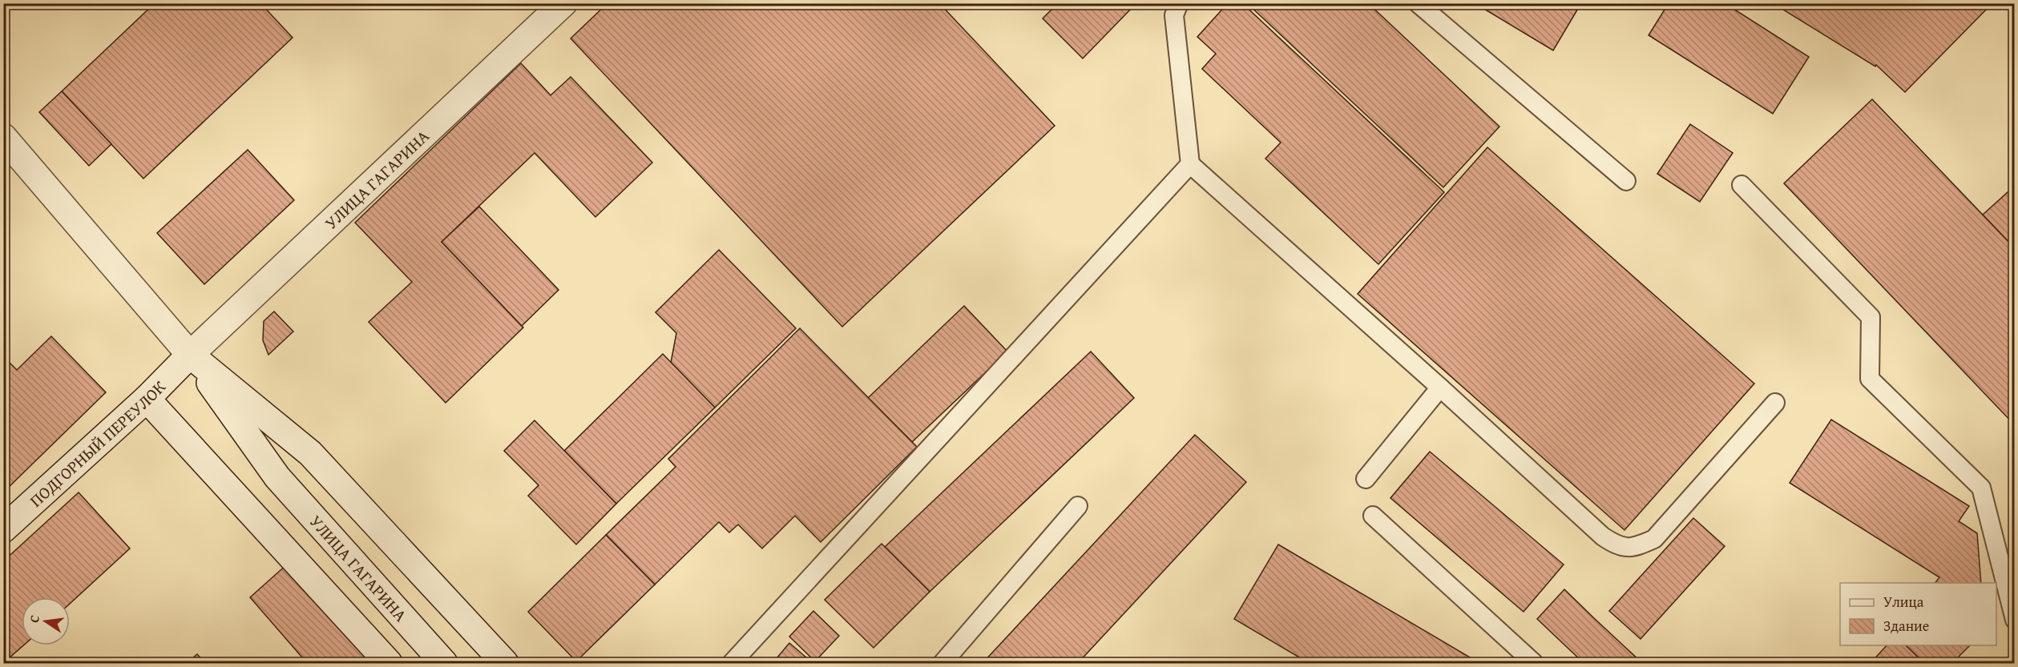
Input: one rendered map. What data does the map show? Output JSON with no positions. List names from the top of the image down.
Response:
{
  "streets": {
    "street": ["УЛИЦА ГАГАРИНА", "ПОДГОРНЫЙ ПЕРЕУЛОК"]
  },
  "crossings": [
    ["УЛИЦА ГАГАРИНА", "ПОДГОРНЫЙ ПЕРЕУЛОК"]
  ],
  "legend": ["Улица", "Здание"],
  "north": "left"
}
